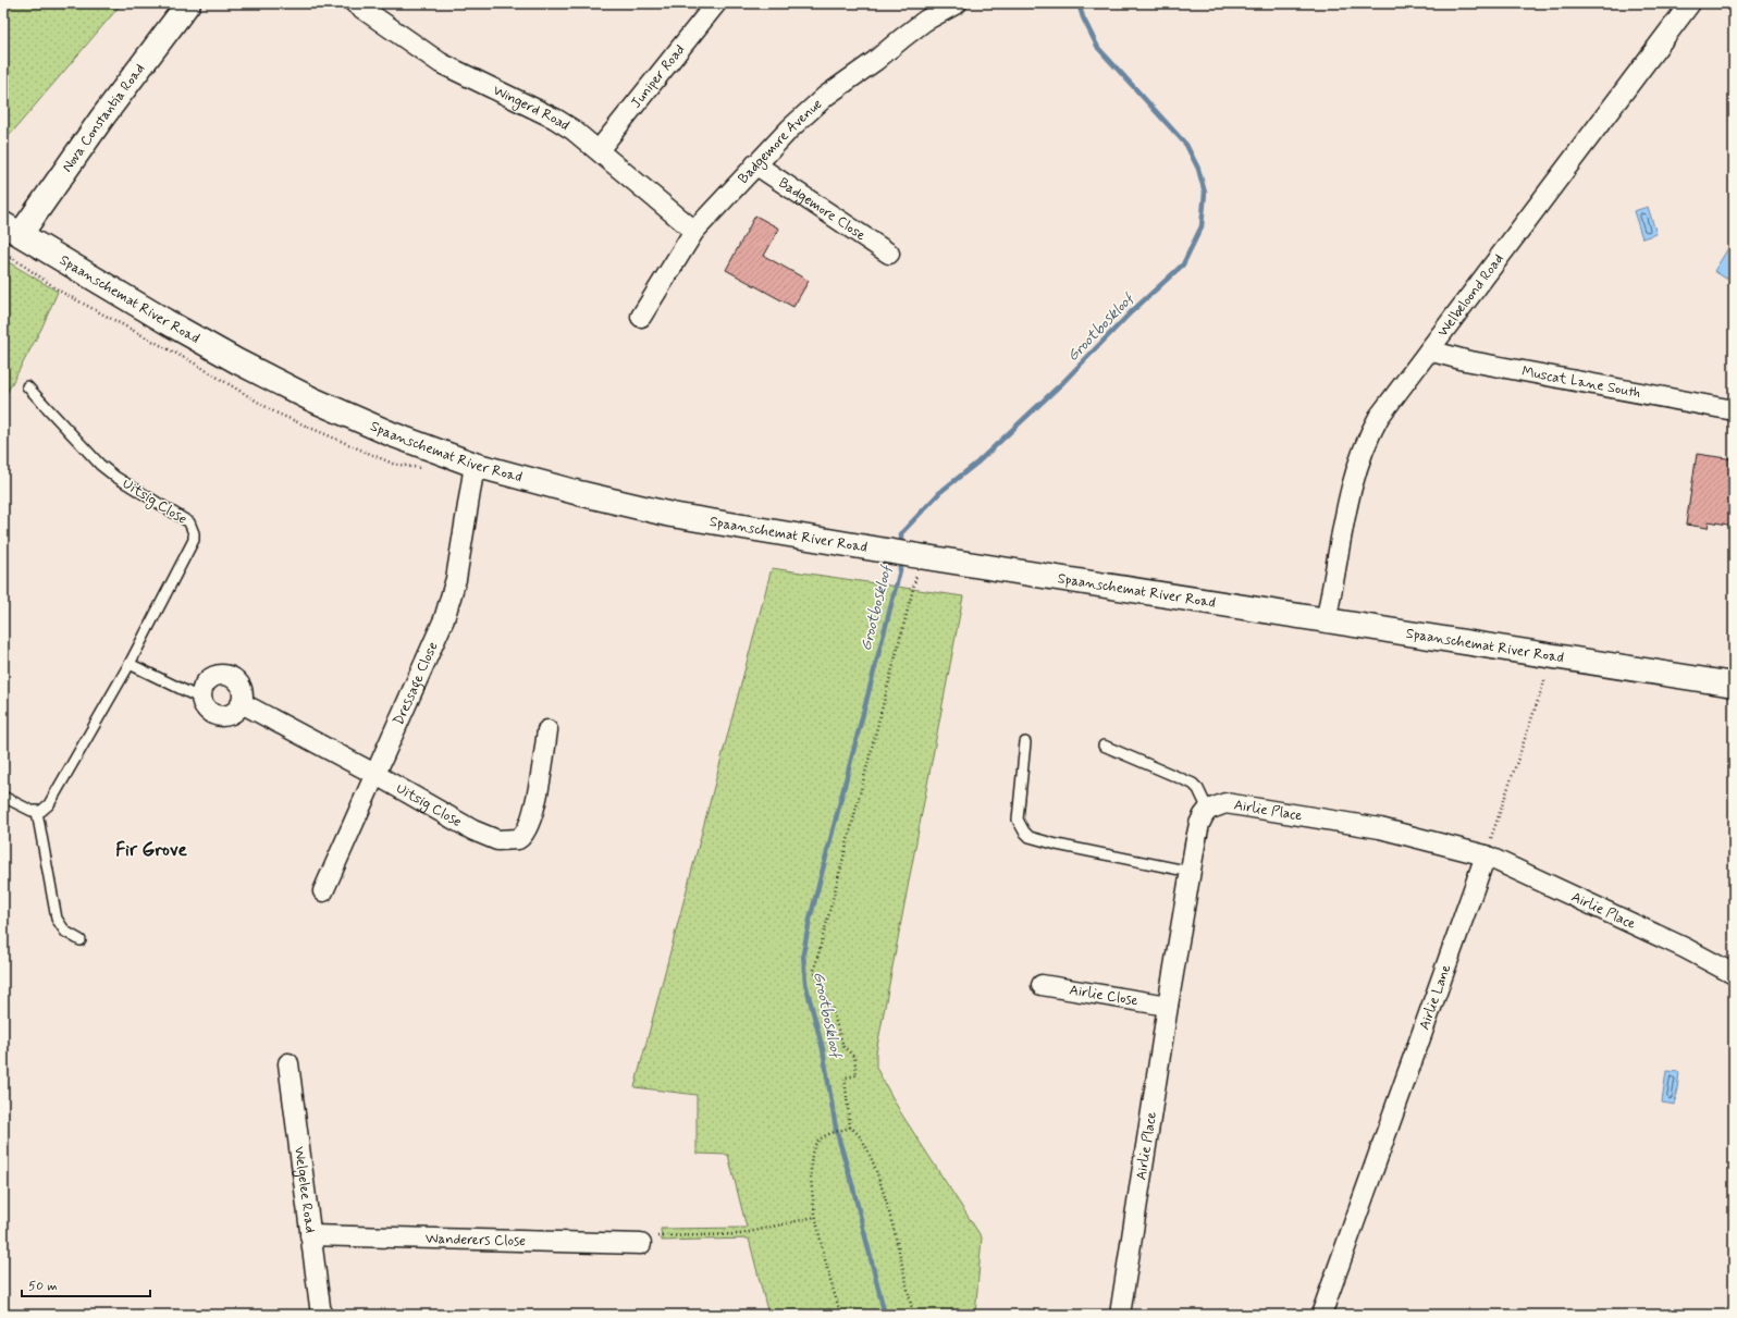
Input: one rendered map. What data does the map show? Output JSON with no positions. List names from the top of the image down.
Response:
{
  "streets": {
    "main road": ["Nova Constantia Road", "Spaanschemat River Road"],
    "street": [
      "Juniper Road",
      "Wingerd Road",
      "Badgemore Avenue",
      "Badgemore Close",
      "Welbeloond Road",
      "Muscat Lane South",
      "Uitsig Close",
      "Dressage Close",
      "Airlie Place",
      "Airlie Close",
      "Airlie Lane",
      "Welgelee Road",
      "Wanderers Close"
    ]
  },
  "crossings": [
    ["Juniper Road", "Wingerd Road"],
    ["Wingerd Road", "Badgemore Avenue"],
    ["Nova Constantia Road", "Spaanschemat River Road"],
    ["Badgemore Avenue", "Badgemore Close"],
    ["Welbeloond Road", "Spaanschemat River Road"],
    ["Welbeloond Road", "Muscat Lane South"],
    ["Spaanschemat River Road", "Dressage Close"],
    ["Uitsig Close", "Dressage Close"],
    ["Airlie Place", "Airlie Close"],
    ["Airlie Place", "Airlie Lane"],
    ["Welgelee Road", "Wanderers Close"]
  ],
  "districts": ["Fir Grove"],
  "water": ["Grootboskloof"],
  "scale_bar": "50 m"
}
